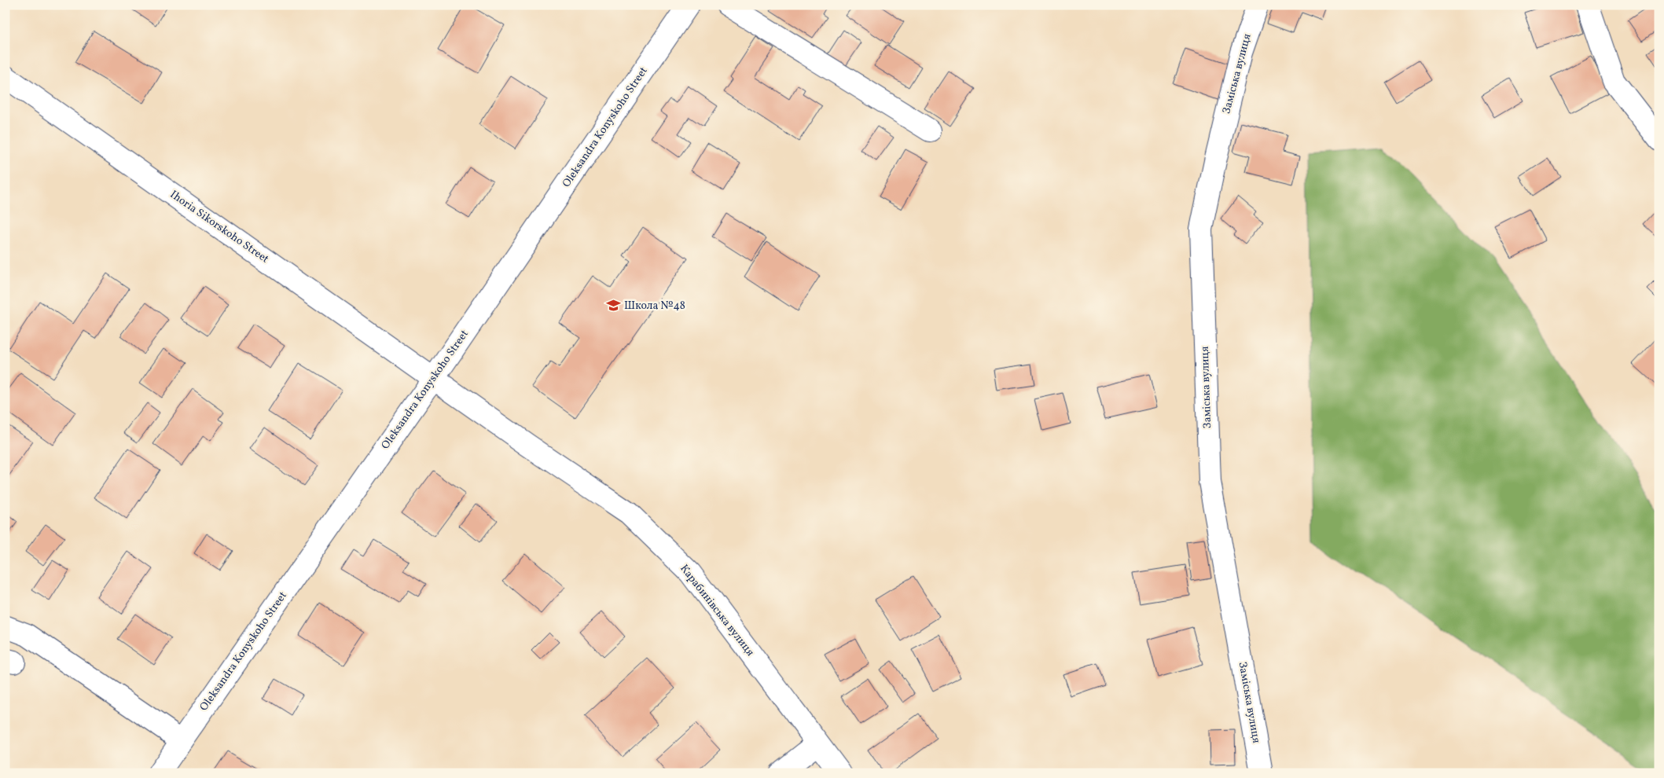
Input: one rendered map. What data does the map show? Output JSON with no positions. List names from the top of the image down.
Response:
{
  "streets": {
    "street": [
      "Заміська вулиця",
      "Oleksandra Konyskoho Street",
      "Ihoria Sikorskoho Street",
      "Карабинівська вулиця"
    ]
  },
  "crossings": [
    ["Oleksandra Konyskoho Street", "Ihoria Sikorskoho Street"],
    ["Oleksandra Konyskoho Street", "Карабинівська вулиця"],
    ["Ihoria Sikorskoho Street", "Карабинівська вулиця"]
  ],
  "places": {
    "school or university": ["Школа №48"]
  }
}
